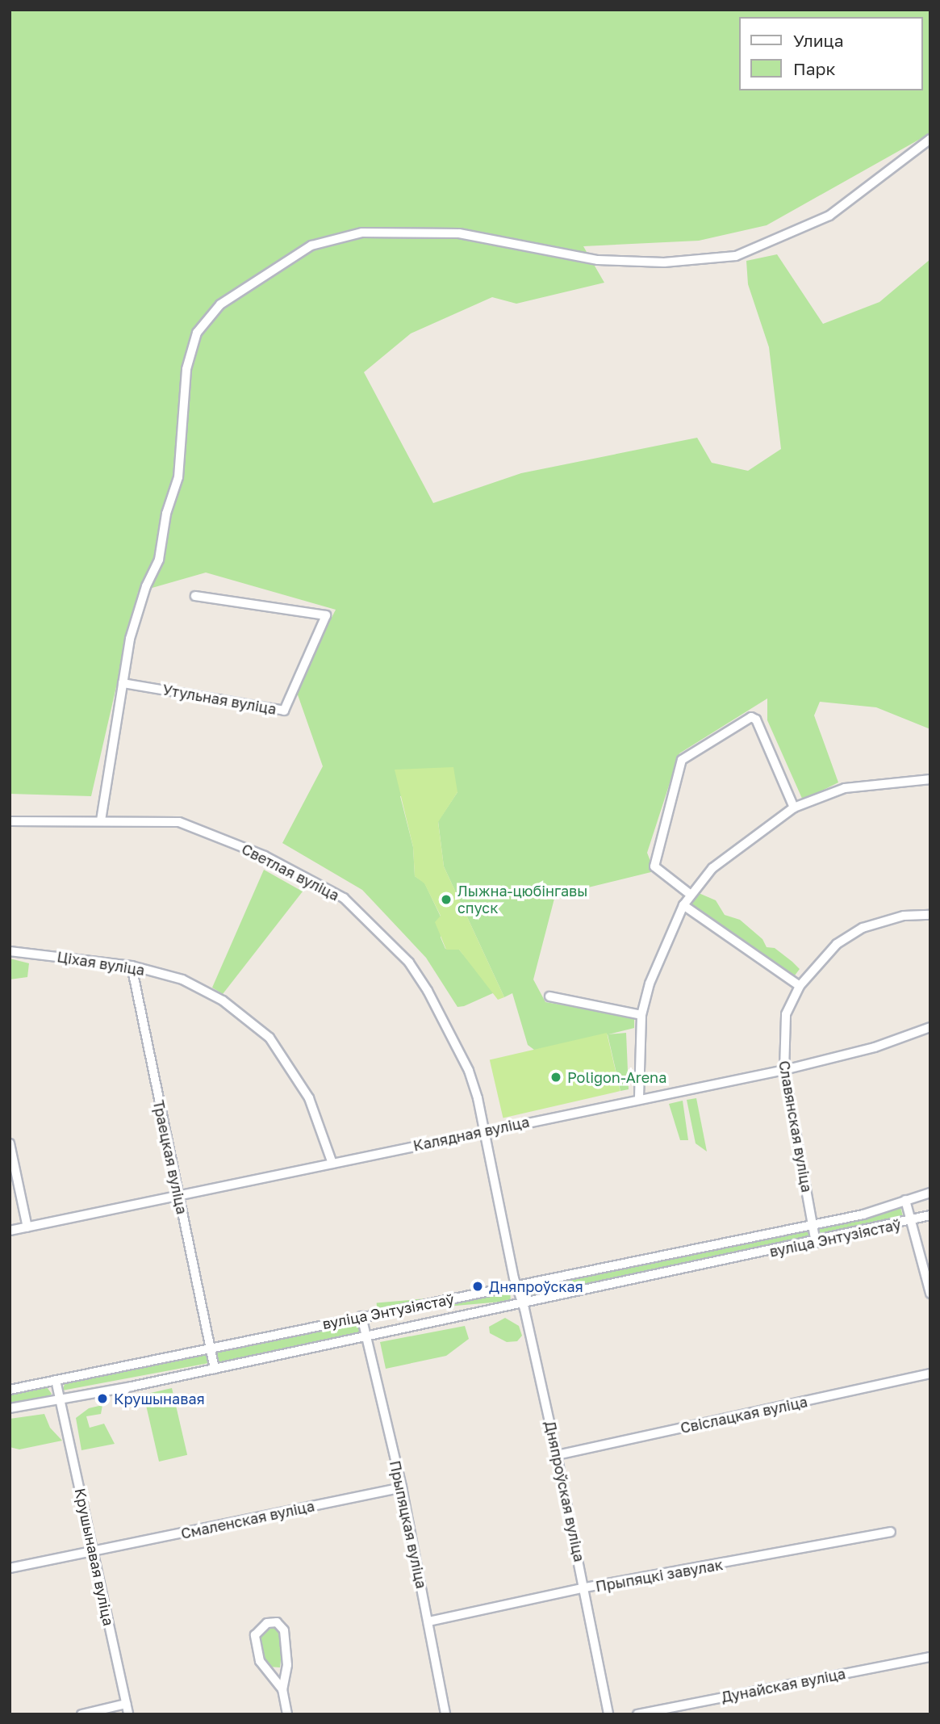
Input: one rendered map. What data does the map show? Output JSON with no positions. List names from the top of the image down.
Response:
{
  "streets": {
    "street": [
      "Утульная вуліца",
      "Светлая вуліца",
      "Ціхая вуліца",
      "Славянская вуліца",
      "Калядная вуліца",
      "Траецкая вуліца",
      "вуліца Энтузіястаў",
      "Свіслацкая вуліца",
      "Дняпроўская вуліца",
      "Смаленская вуліца",
      "Прыпяцкая вуліца",
      "Крушынавая вуліца",
      "Прыпяцкі завулак",
      "Дунайская вуліца"
    ]
  },
  "crossings": [
    ["Светлая вуліца", "Калядная вуліца"],
    ["Светлая вуліца", "вуліца Энтузіястаў"],
    ["Светлая вуліца", "Дняпроўская вуліца"],
    ["Ціхая вуліца", "Калядная вуліца"],
    ["Ціхая вуліца", "Траецкая вуліца"],
    ["Славянская вуліца", "Калядная вуліца"],
    ["Славянская вуліца", "вуліца Энтузіястаў"],
    ["Калядная вуліца", "Траецкая вуліца"],
    ["Траецкая вуліца", "вуліца Энтузіястаў"],
    ["вуліца Энтузіястаў", "Дняпроўская вуліца"],
    ["вуліца Энтузіястаў", "Прыпяцкая вуліца"],
    ["вуліца Энтузіястаў", "Крушынавая вуліца"],
    ["Свіслацкая вуліца", "Дняпроўская вуліца"],
    ["Дняпроўская вуліца", "Прыпяцкі завулак"],
    ["Смаленская вуліца", "Прыпяцкая вуліца"],
    ["Смаленская вуліца", "Крушынавая вуліца"],
    ["Прыпяцкая вуліца", "Прыпяцкі завулак"]
  ],
  "places": [
    "Лыжна-цюбінгавы спуск",
    "Poligon-Arena",
    "Дняпроўская",
    "Крушынавая"
  ],
  "legend": ["Улица", "Парк"]
}
